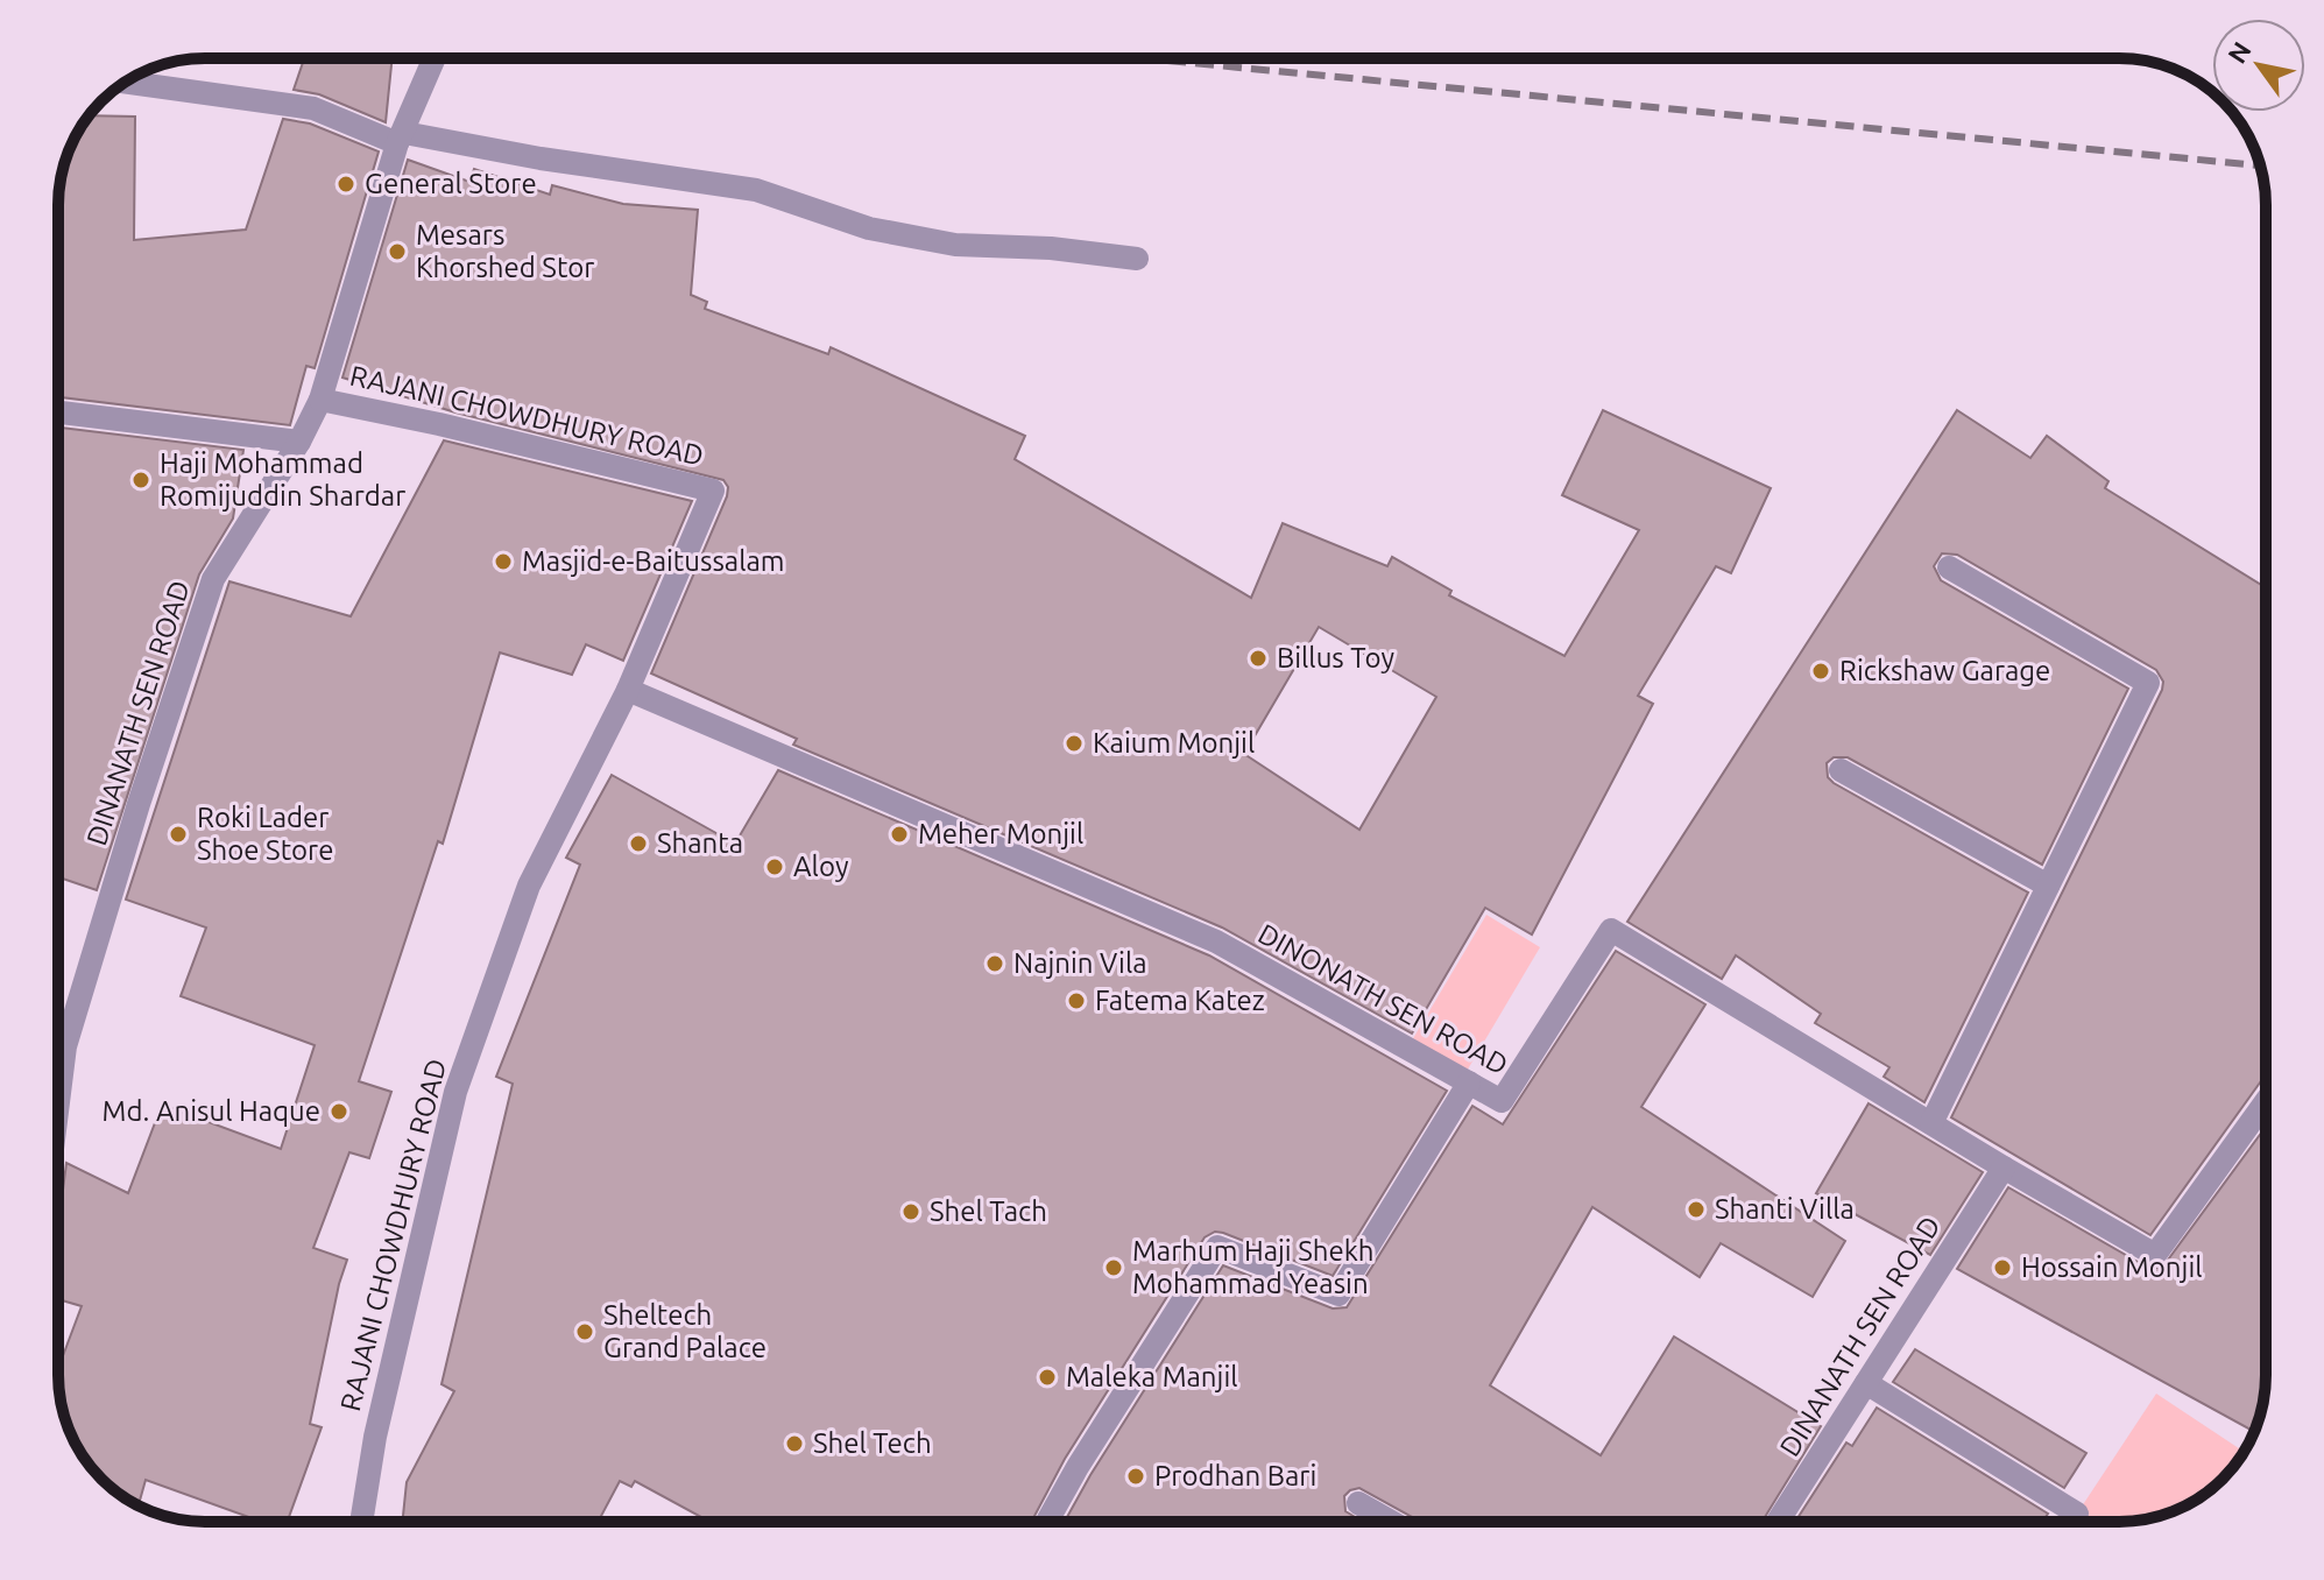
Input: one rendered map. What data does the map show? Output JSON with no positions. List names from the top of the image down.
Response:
{
  "streets": {
    "street": ["RAJANI CHOWDHURY ROAD", "DINANATH SEN ROAD", "DINONATH SEN ROAD"]
  },
  "crossings": [
    ["RAJANI CHOWDHURY ROAD", "DINANATH SEN ROAD"],
    ["RAJANI CHOWDHURY ROAD", "DINONATH SEN ROAD"],
    ["DINANATH SEN ROAD", "DINONATH SEN ROAD"]
  ],
  "places": [
    "General Store",
    "Mesars Khorshed Stor",
    "Haji Mohammad Romijuddin Shardar",
    "Masjid-e-Baitussalam",
    "Billus Toy",
    "Rickshaw Garage",
    "Kaium Monjil",
    "Roki Lader Shoe Store",
    "Meher Monjil",
    "Shanta",
    "Aloy",
    "Najnin Vila",
    "Fatema Katez",
    "Md. Anisul Haque",
    "Shanti Villa",
    "Shel Tach",
    "Marhum Haji Shekh Mohammad Yeasin",
    "Hossain Monjil",
    "Sheltech Grand Palace",
    "Maleka Manjil",
    "Shel Tech",
    "Prodhan Bari"
  ],
  "north": "top left"
}
